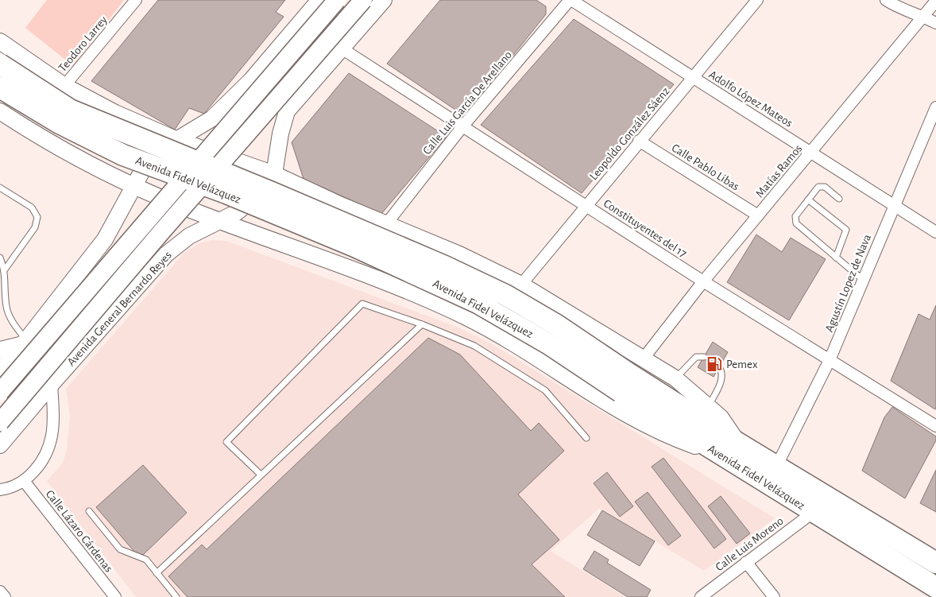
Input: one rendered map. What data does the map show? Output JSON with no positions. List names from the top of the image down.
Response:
{
  "streets": {
    "highway": ["Avenida Fidel Velázquez"],
    "main road": ["Avenida General Bernardo Reyes"],
    "street": [
      "Teodoro Larrey",
      "Adolfo López Mateos",
      "Calle Luis García De Arellano",
      "Leopoldo González Sáenz",
      "Calle Pablo Libas",
      "Matías Ramos",
      "Constituyentes del 17",
      "Agustín Lopez de Nava",
      "Calle Lázaro Cárdenas",
      "Calle Luis Moreno"
    ]
  },
  "crossings": [
    ["Adolfo López Mateos", "Calle Luis García De Arellano"],
    ["Adolfo López Mateos", "Leopoldo González Sáenz"],
    ["Adolfo López Mateos", "Matías Ramos"],
    ["Adolfo López Mateos", "Agustín Lopez de Nava"],
    ["Calle Luis García De Arellano", "Constituyentes del 17"],
    ["Leopoldo González Sáenz", "Calle Pablo Libas"],
    ["Leopoldo González Sáenz", "Constituyentes del 17"],
    ["Calle Pablo Libas", "Matías Ramos"],
    ["Matías Ramos", "Avenida Fidel Velázquez"],
    ["Matías Ramos", "Constituyentes del 17"],
    ["Avenida Fidel Velázquez", "Agustín Lopez de Nava"],
    ["Avenida Fidel Velázquez", "Calle Luis Moreno"],
    ["Constituyentes del 17", "Agustín Lopez de Nava"],
    ["Constituyentes del 17", "Avenida General Bernardo Reyes"]
  ],
  "places": {
    "fuel station": ["Pemex"]
  }
}
